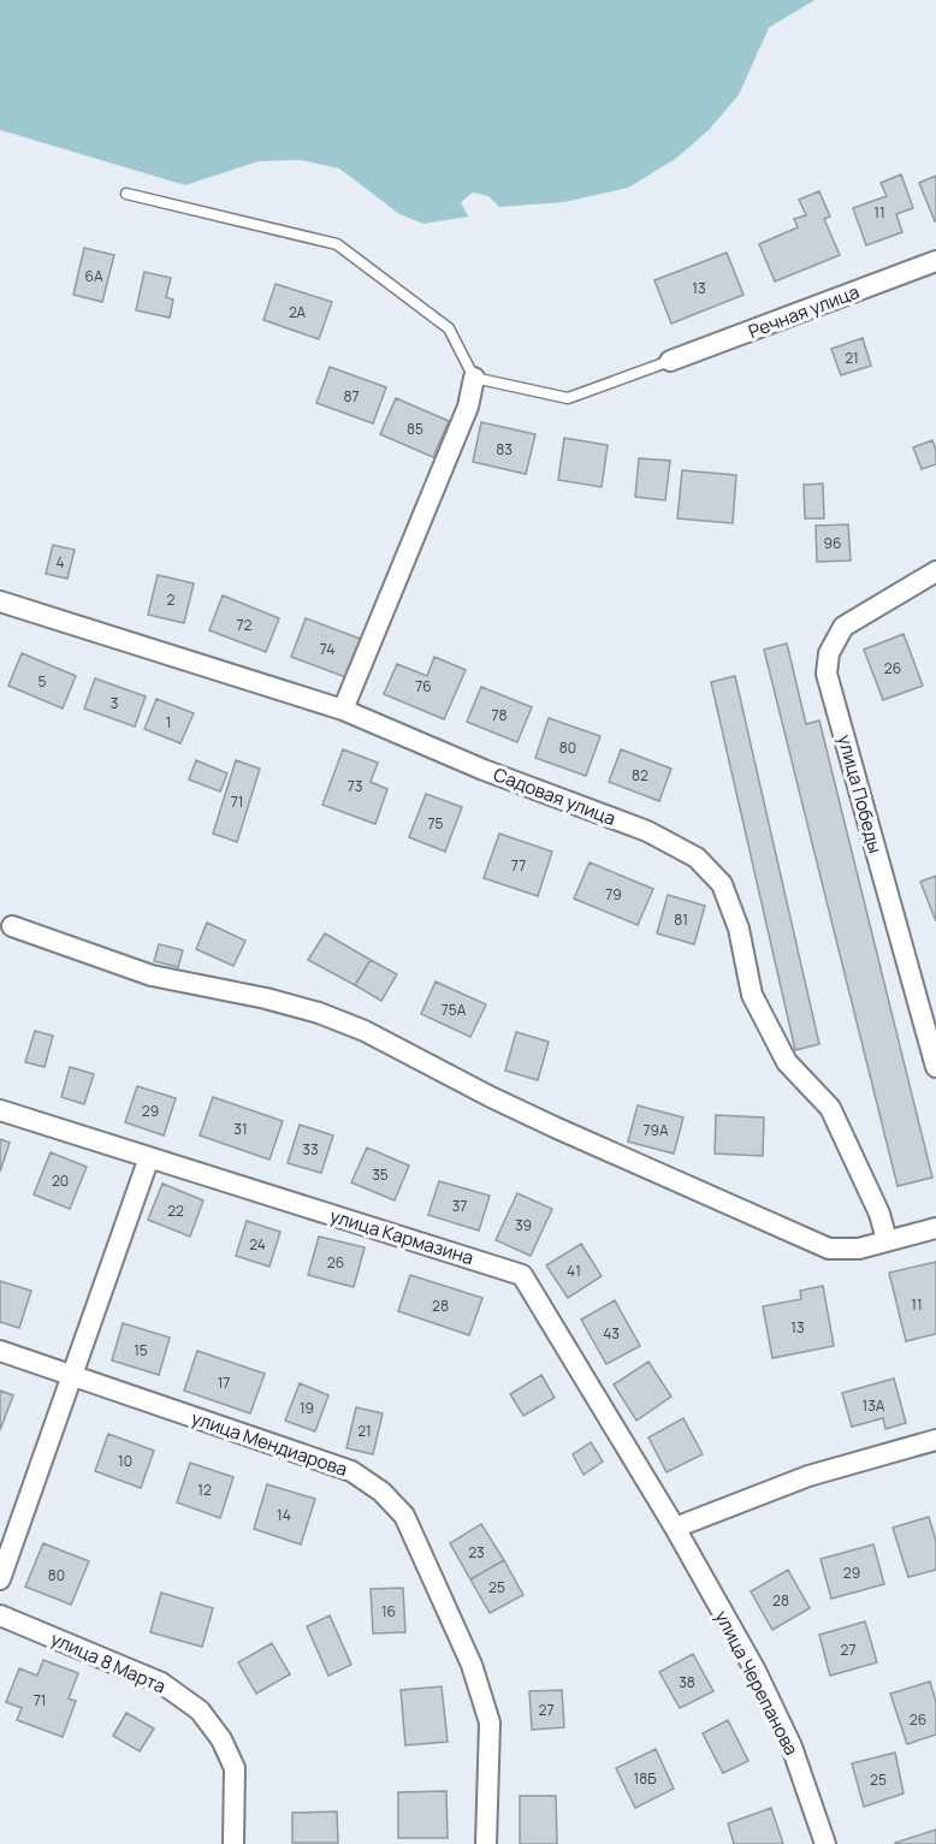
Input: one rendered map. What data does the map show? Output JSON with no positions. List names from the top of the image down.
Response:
{
  "streets": {
    "street": [
      "Речная улица",
      "улица Победы",
      "Садовая улица",
      "улица Кармазина",
      "улица Мендиарова",
      "улица 8 Марта",
      "улица Черепанова"
    ]
  },
  "crossings": [
    ["улица Кармазина", "улица Черепанова"]
  ],
  "house_numbers": [
    "11",
    "6А",
    "13",
    "2А",
    "21",
    "87",
    "85",
    "83",
    "96",
    "4",
    "2",
    "72",
    "74",
    "26",
    "5",
    "76",
    "3",
    "78",
    "1",
    "80",
    "82",
    "73",
    "71",
    "75",
    "77",
    "79",
    "81",
    "75А",
    "29",
    "31",
    "79А",
    "33",
    "35",
    "20",
    "37",
    "22",
    "39",
    "24",
    "26",
    "41",
    "11",
    "28",
    "13",
    "43",
    "15",
    "17",
    "13А",
    "19",
    "21",
    "10",
    "12",
    "14",
    "23",
    "29",
    "80",
    "25",
    "28",
    "16",
    "27",
    "38",
    "71",
    "27",
    "26",
    "18Б",
    "25"
  ]
}
